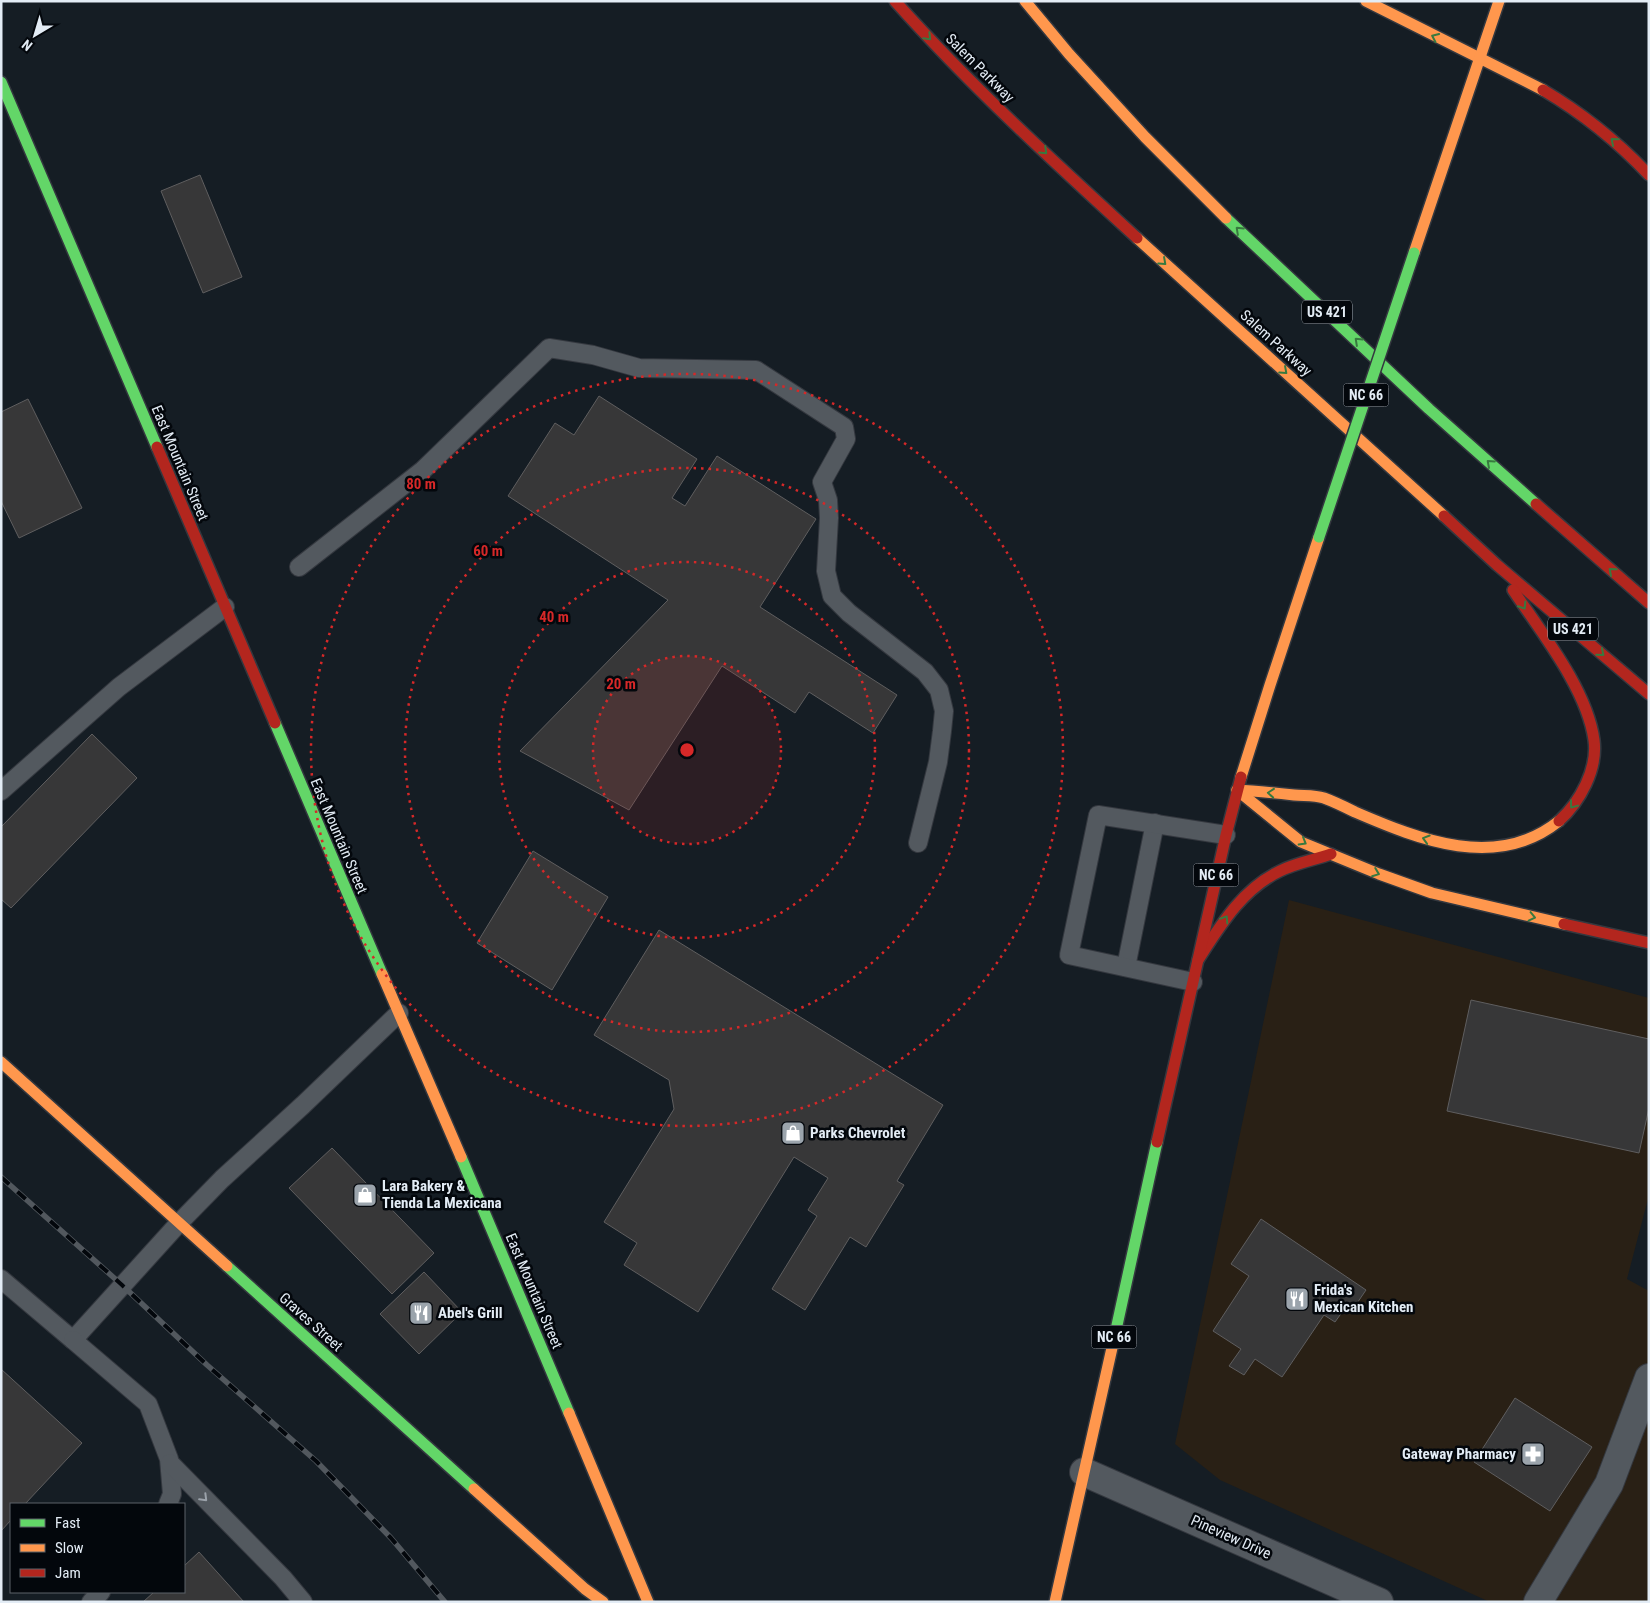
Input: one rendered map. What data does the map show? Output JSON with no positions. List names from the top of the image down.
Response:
{
  "streets": {
    "main road": [
      "Salem Parkway",
      "US 421",
      "NC 66",
      "East Mountain Street",
      "Graves Street"
    ],
    "street": ["Pineview Drive"]
  },
  "crossings": [
    ["NC 66", "Pineview Drive"]
  ],
  "places": {
    "shop": ["Parks Chevrolet", "Lara Bakery & Tienda La Mexicana"],
    "restaurant": ["Frida's Mexican Kitchen", "Abel's Grill"],
    "pharmacy": ["Gateway Pharmacy"]
  },
  "legend": ["Fast", "Slow", "Jam"],
  "north": "bottom left",
  "rings": [
    "80 m",
    "60 m",
    "40 m",
    "20 m"
  ]
}
